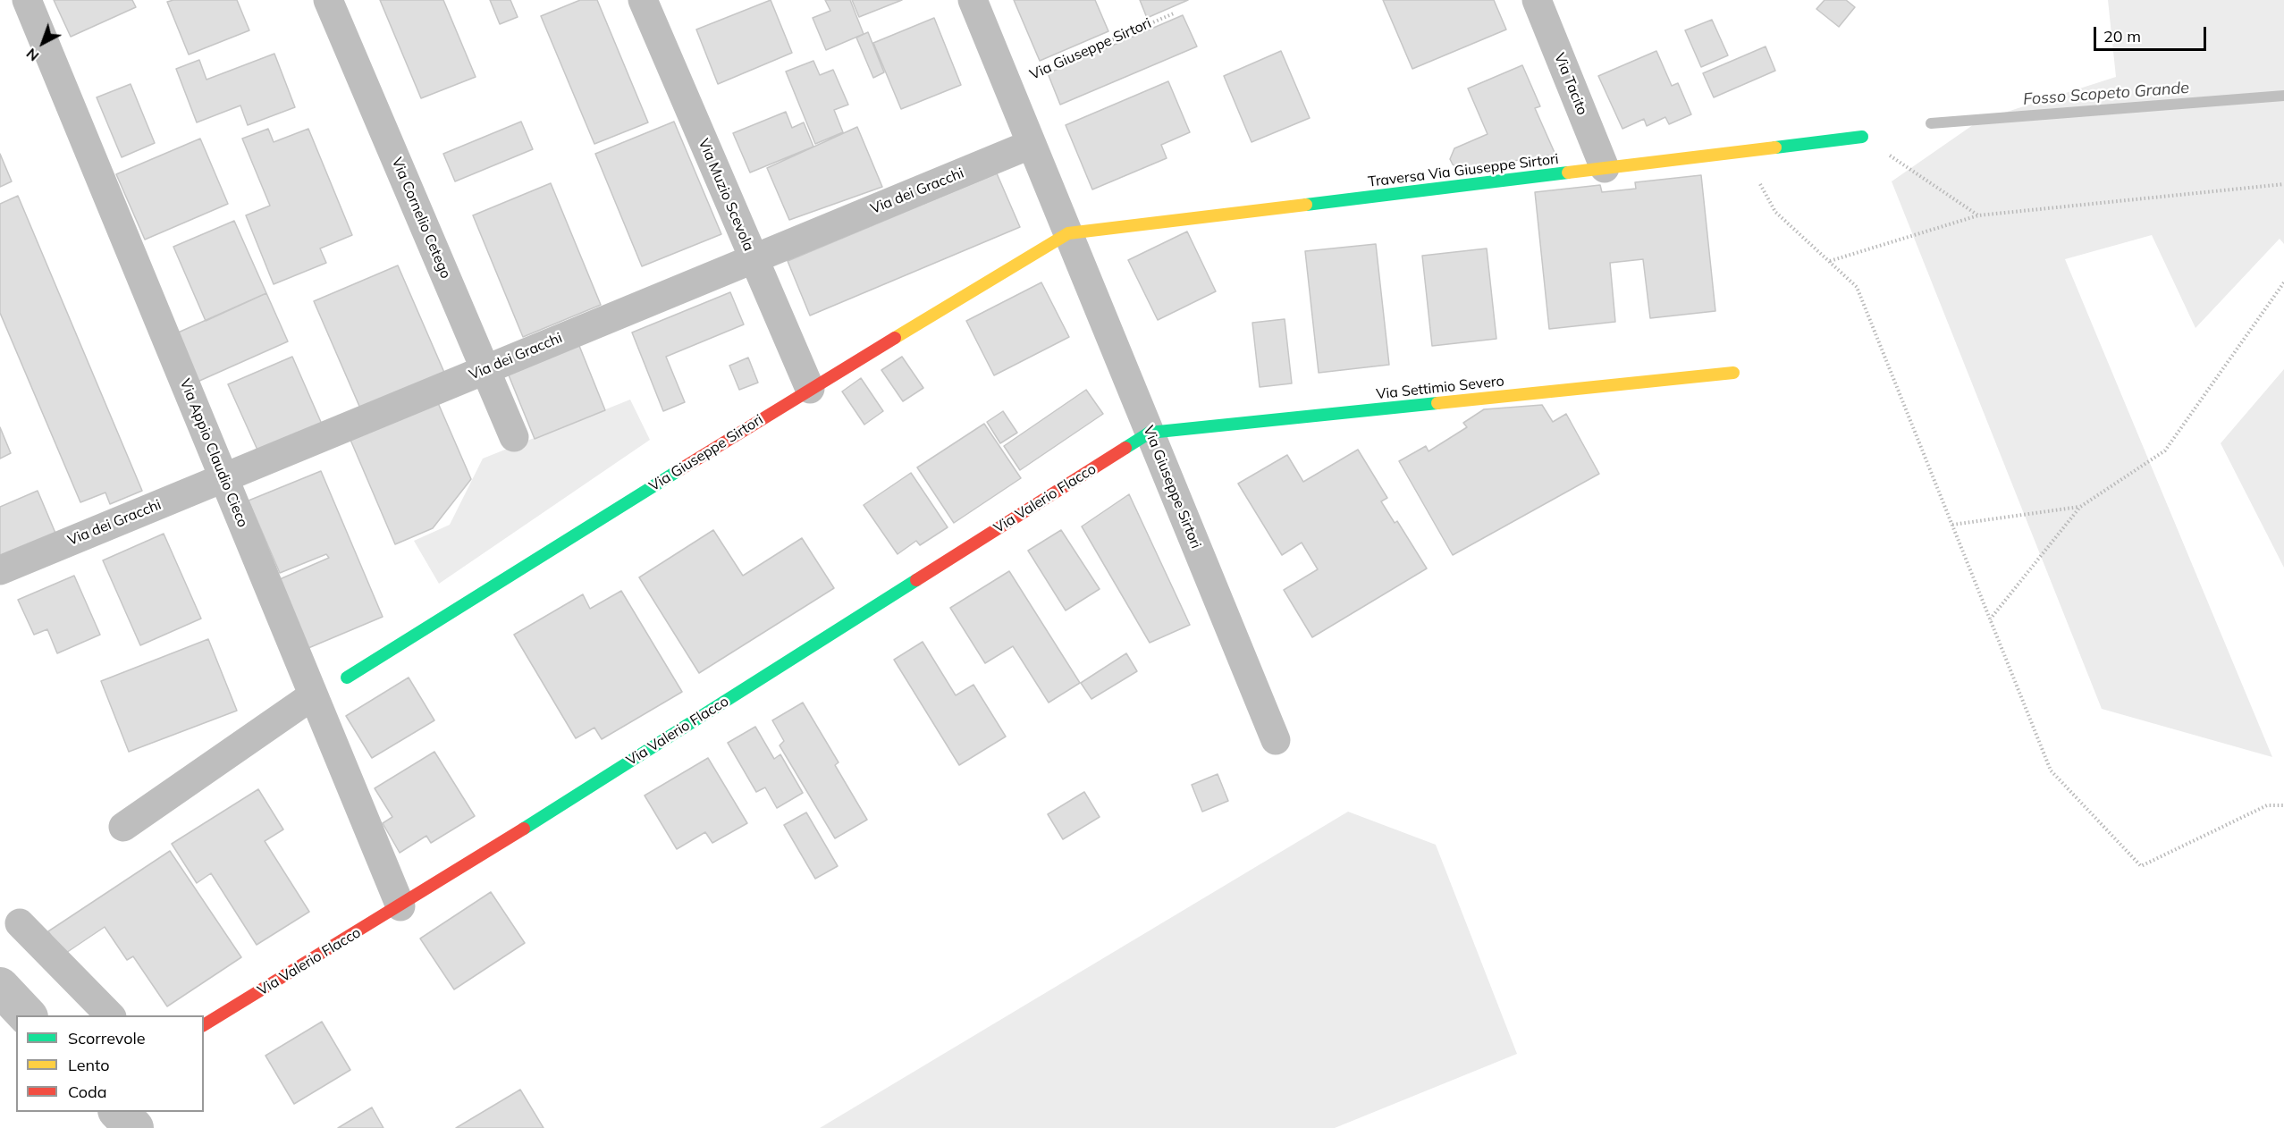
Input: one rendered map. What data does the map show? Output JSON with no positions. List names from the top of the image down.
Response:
{
  "streets": {
    "street": [
      "Via Giuseppe Sirtori",
      "Via Tacito",
      "Traversa Via Giuseppe Sirtori",
      "Via dei Gracchi",
      "Via Muzio Scevola",
      "Via Cornelio Cetego",
      "Via Settimio Severo",
      "Via Appio Claudio Cieco",
      "Via Valerio Flacco"
    ]
  },
  "crossings": [
    ["Via Giuseppe Sirtori", "Traversa Via Giuseppe Sirtori"],
    ["Via Giuseppe Sirtori", "Via dei Gracchi"],
    ["Via Giuseppe Sirtori", "Via Muzio Scevola"],
    ["Via Giuseppe Sirtori", "Via Settimio Severo"],
    ["Via Giuseppe Sirtori", "Via Valerio Flacco"],
    ["Via Tacito", "Traversa Via Giuseppe Sirtori"],
    ["Via dei Gracchi", "Via Muzio Scevola"],
    ["Via dei Gracchi", "Via Cornelio Cetego"],
    ["Via dei Gracchi", "Via Appio Claudio Cieco"],
    ["Via Settimio Severo", "Via Valerio Flacco"],
    ["Via Appio Claudio Cieco", "Via Valerio Flacco"]
  ],
  "water": ["Fosso Scopeto Grande"],
  "legend": ["Scorrevole", "Lento", "Coda"],
  "scale_bar": "20 m",
  "north": "bottom left"
}
